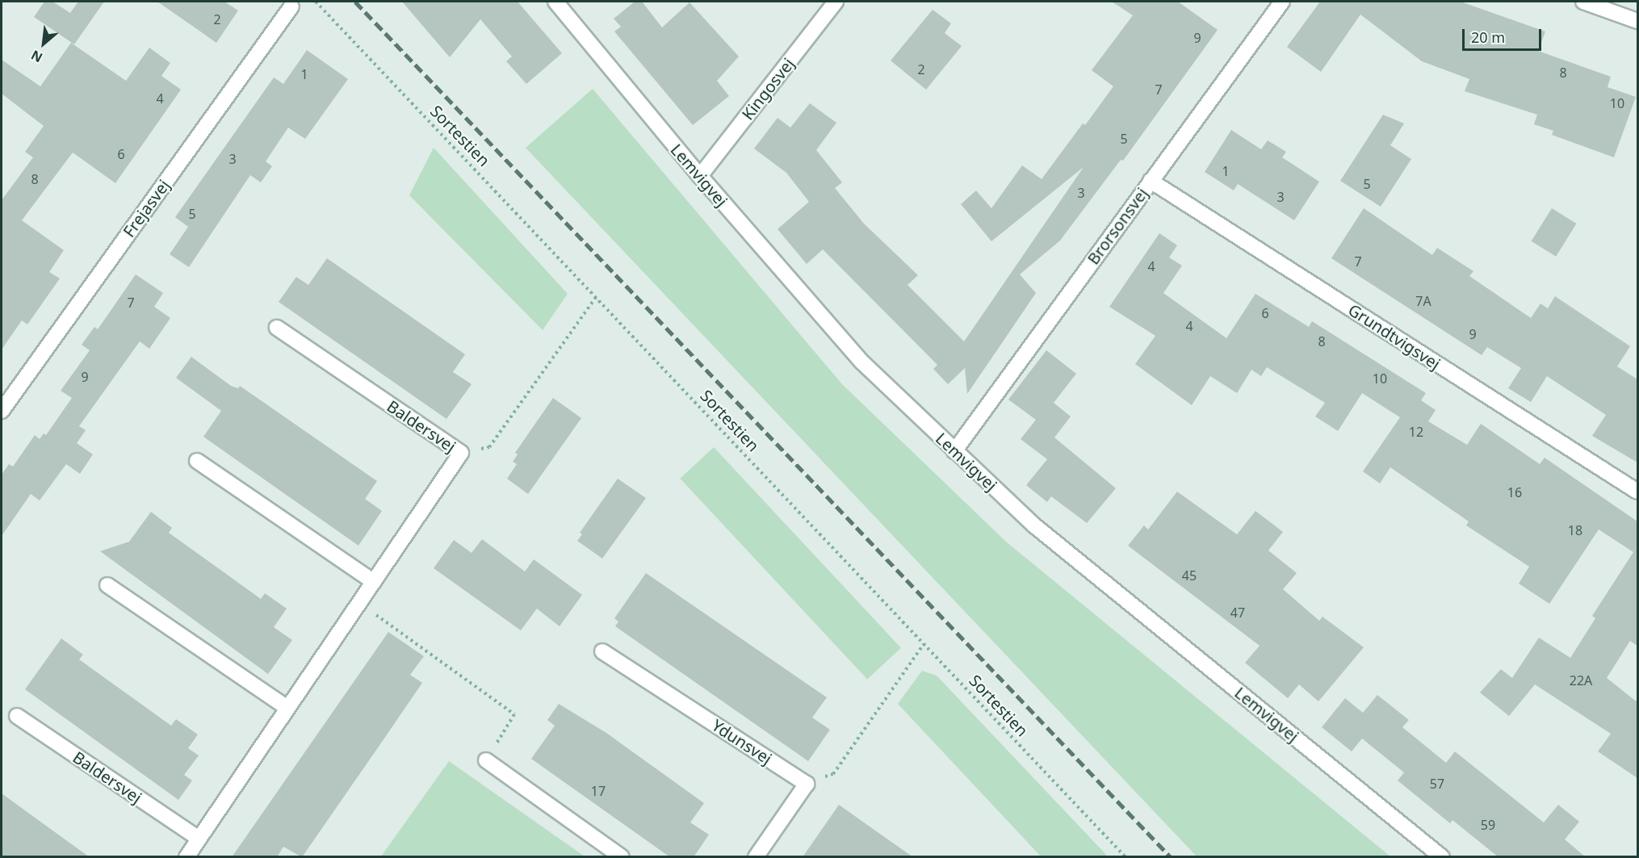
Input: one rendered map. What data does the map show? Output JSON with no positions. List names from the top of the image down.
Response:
{
  "streets": {
    "street": [
      "Kingosvej",
      "Lemvigvej",
      "Frejasvej",
      "Brorsonsvej",
      "Grundtvigsvej",
      "Baldersvej",
      "Ydunsvej"
    ],
    "path": ["Sortestien"]
  },
  "crossings": [
    ["Kingosvej", "Lemvigvej"],
    ["Lemvigvej", "Brorsonsvej"],
    ["Brorsonsvej", "Grundtvigsvej"]
  ],
  "house_numbers": [
    "2",
    "9",
    "2",
    "8",
    "1",
    "7",
    "4",
    "10",
    "5",
    "6",
    "3",
    "1",
    "8",
    "5",
    "3",
    "3",
    "5",
    "7",
    "4",
    "7A",
    "7",
    "6",
    "4",
    "9",
    "8",
    "9",
    "10",
    "12",
    "16",
    "18",
    "45",
    "47",
    "22A",
    "57",
    "17",
    "59"
  ],
  "scale_bar": "20 m",
  "north": "bottom left"
}
